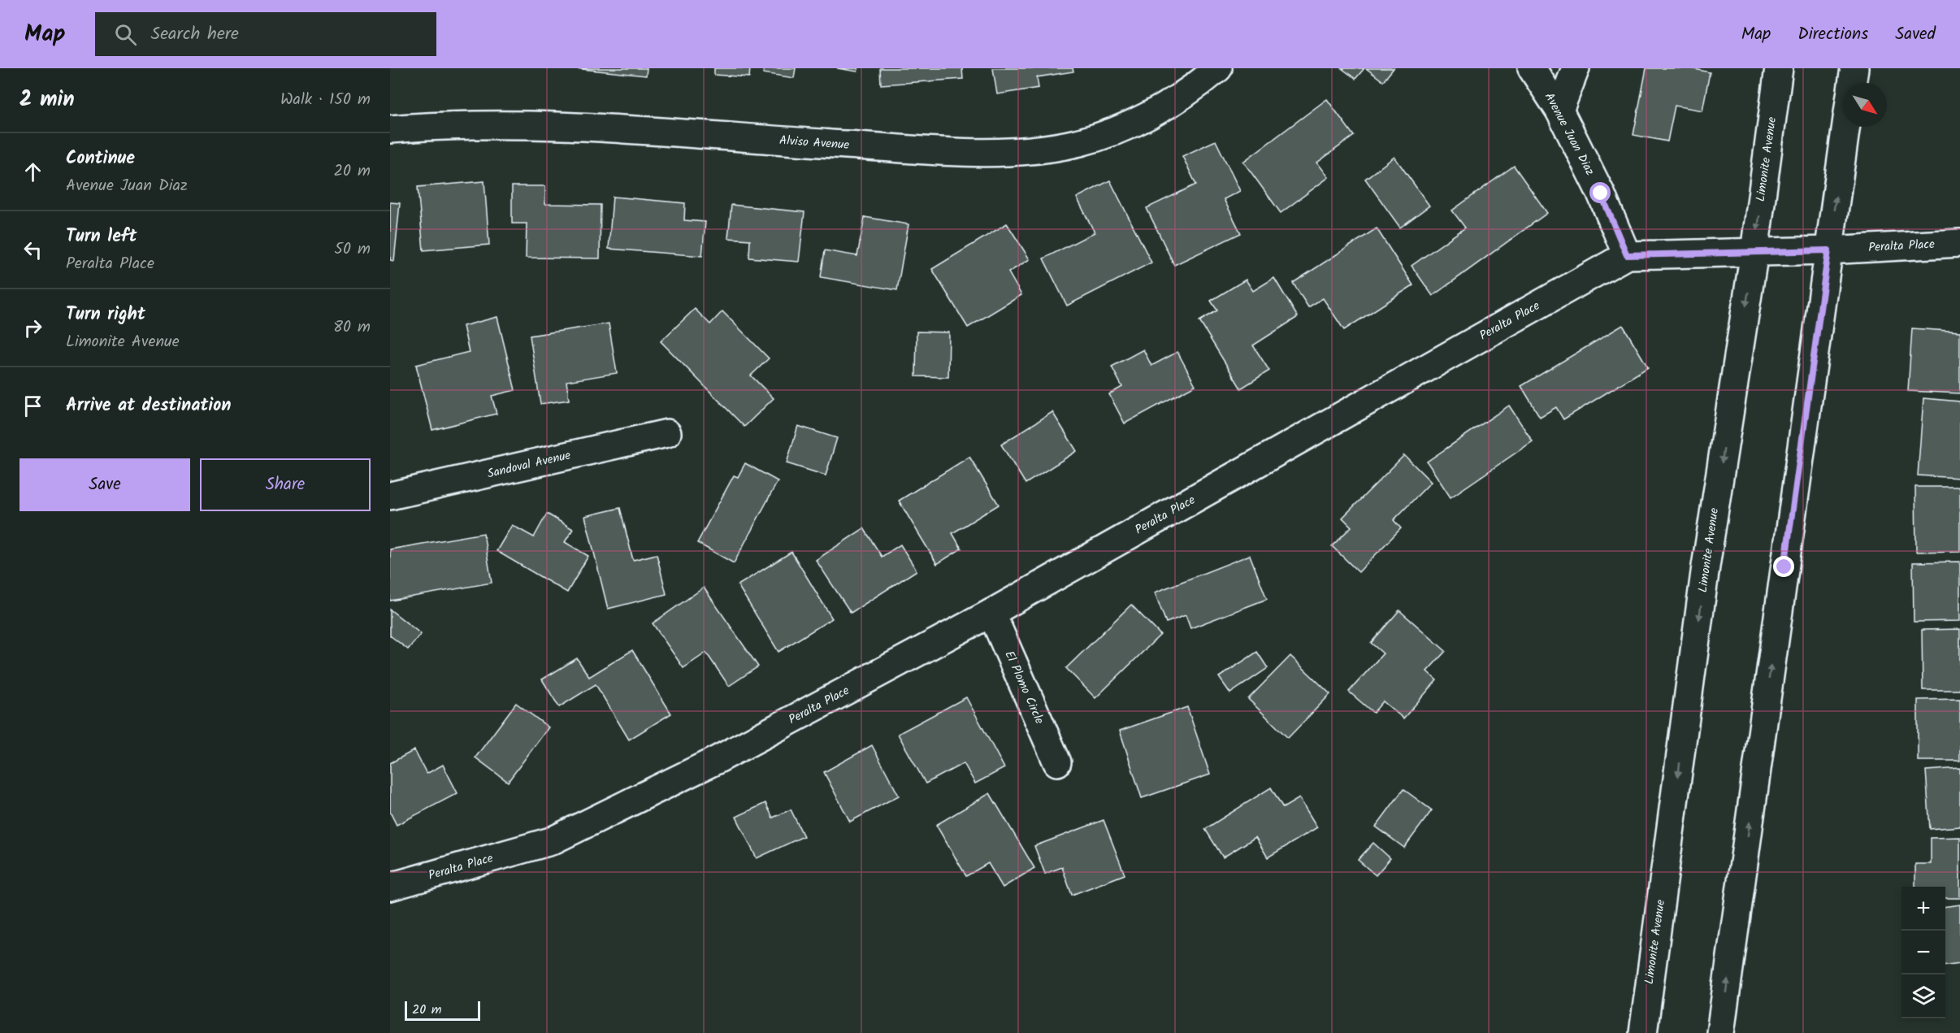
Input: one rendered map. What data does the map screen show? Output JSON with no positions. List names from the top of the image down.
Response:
{
  "streets": {
    "street": [
      "Avenue Juan Diaz",
      "Alviso Avenue",
      "Limonite Avenue",
      "Peralta Place",
      "Sandoval Avenue",
      "El Plomo Circle"
    ]
  },
  "crossings": [
    ["Avenue Juan Diaz", "Peralta Place"],
    ["Limonite Avenue", "Peralta Place"],
    ["Peralta Place", "El Plomo Circle"]
  ],
  "scale_bar": "20 m",
  "north": "bottom right",
  "page": {
    "header": "Map",
    "search": "Search here",
    "nav": ["Map", "Directions", "Saved"],
    "heading": ["2 min", "Walk · 150 m"],
    "list": [
      ["Continue", "Avenue Juan Diaz", "20 m"],
      ["Turn left", "Peralta Place", "50 m"],
      ["Turn right", "Limonite Avenue", "80 m"],
      "Arrive at destination"
    ],
    "buttons": ["Save", "Share"],
    "map_buttons": ["+", "−"],
    "scale": "20 m"
  }
}
